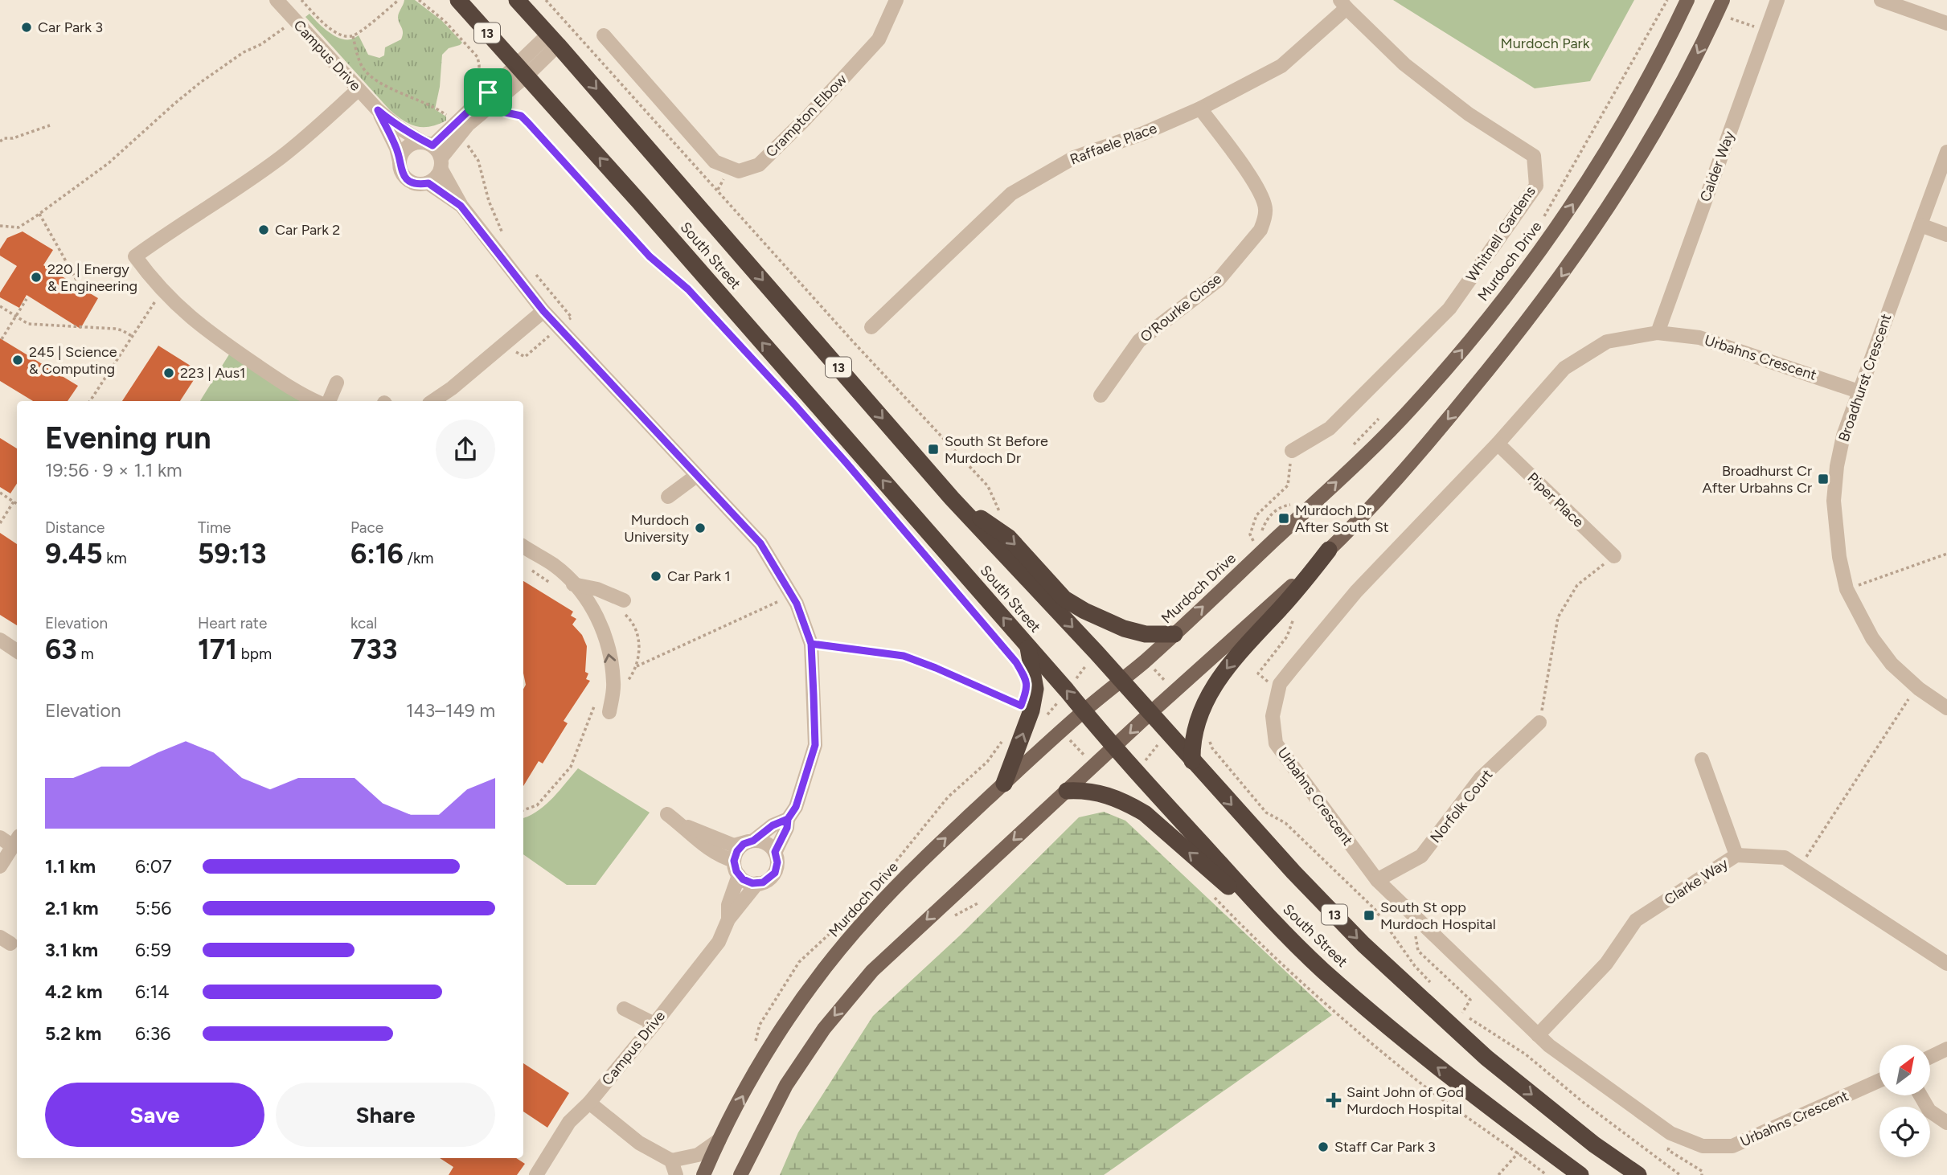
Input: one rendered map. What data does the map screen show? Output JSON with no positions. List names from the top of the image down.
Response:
{
  "streets": {
    "highway": ["13", "South Street"],
    "main road": ["Murdoch Drive"],
    "street": [
      "Campus Drive",
      "Crampton Elbow",
      "Raffaele Place",
      "Calder Way",
      "Whitnell Gardens",
      "O’Rourke Close",
      "Urbahns Crescent",
      "Broadhurst Crescent",
      "Piper Place",
      "Norfolk Court",
      "Clarke Way"
    ]
  },
  "crossings": [
    ["Raffaele Place", "Whitnell Gardens"],
    ["Raffaele Place", "O’Rourke Close"],
    ["Calder Way", "Urbahns Crescent"],
    ["South Street", "Murdoch Drive"],
    ["Urbahns Crescent", "Broadhurst Crescent"],
    ["Urbahns Crescent", "Piper Place"],
    ["Urbahns Crescent", "Norfolk Court"],
    ["Urbahns Crescent", "Clarke Way"]
  ],
  "parks": ["Murdoch Park"],
  "places": {
    "other": [
      "Car Park 3",
      "Car Park 2",
      "220 | Energy & Engineering",
      "245 | Science & Computing",
      "223 | Aus1",
      "Murdoch University",
      "Car Park 1",
      "Staff Car Park 3"
    ],
    "transit": [
      "South St Before Murdoch Dr",
      "Broadhurst Cr After Urbahns Cr",
      "Murdoch Dr After South St",
      "South St opp Murdoch Hospital"
    ],
    "health": ["Saint John of God Murdoch Hospital"]
  },
  "north": "top right",
  "page": {
    "heading": ["Evening run", "19:56 · 9 × 1.1 km"],
    "stats": [
      ["Distance", "9.45 km"],
      ["Time", "59:13"],
      ["Pace", "6:16 /km"],
      ["Elevation", "63 m"],
      ["Heart rate", "171 bpm"],
      ["kcal", "733"]
    ],
    "chart": ["Elevation", "143–149 m"],
    "list": [
      {
        "name": "1.1 km",
        "note": "6:07"
      },
      {
        "name": "2.1 km",
        "note": "5:56"
      },
      {
        "name": "3.1 km",
        "note": "6:59"
      },
      {
        "name": "4.2 km",
        "note": "6:14"
      },
      {
        "name": "5.2 km",
        "note": "6:36"
      }
    ],
    "buttons": ["Save", "Share"]
  }
}
